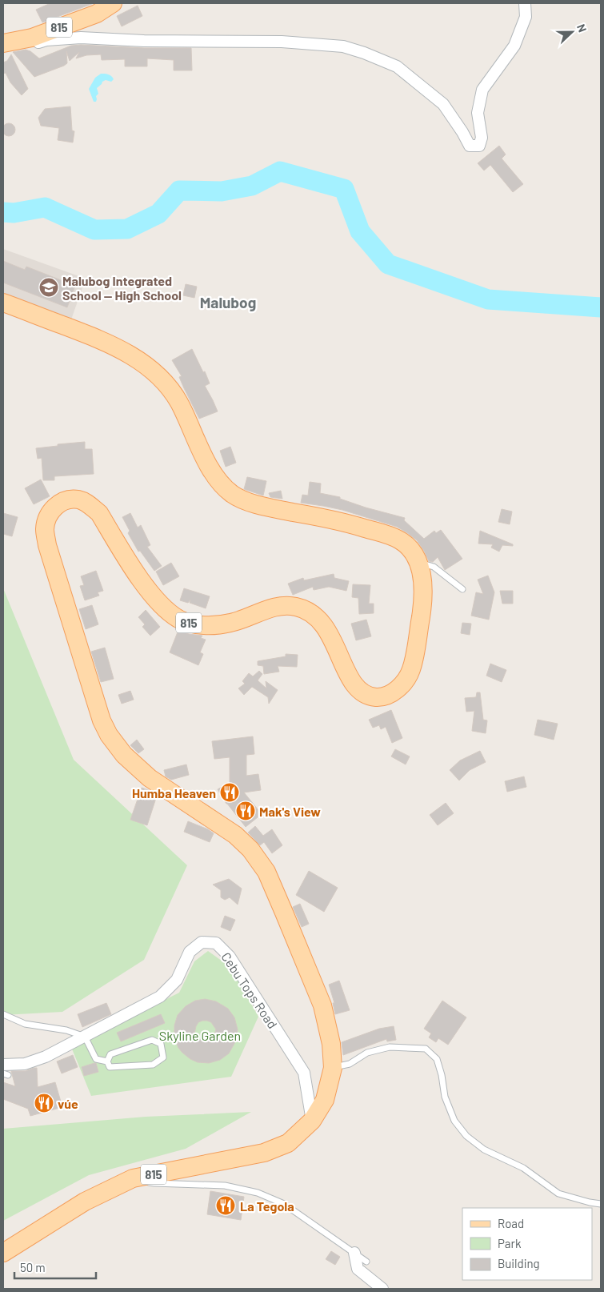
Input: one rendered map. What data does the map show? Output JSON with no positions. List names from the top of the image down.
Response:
{
  "streets": {
    "main road": ["815"],
    "street": ["Cebu Tops Road"]
  },
  "crossings": [
    ["815", "Cebu Tops Road"]
  ],
  "districts": ["Malubog"],
  "parks": ["Skyline Garden"],
  "places": {
    "school or university": ["Malubog Integrated School — High School"],
    "restaurant": [
      "Humba Heaven",
      "Mak's View",
      "vúe",
      "La Tegola"
    ]
  },
  "legend": ["Road", "Park", "Building"],
  "scale_bar": "50 m",
  "north": "right"
}
